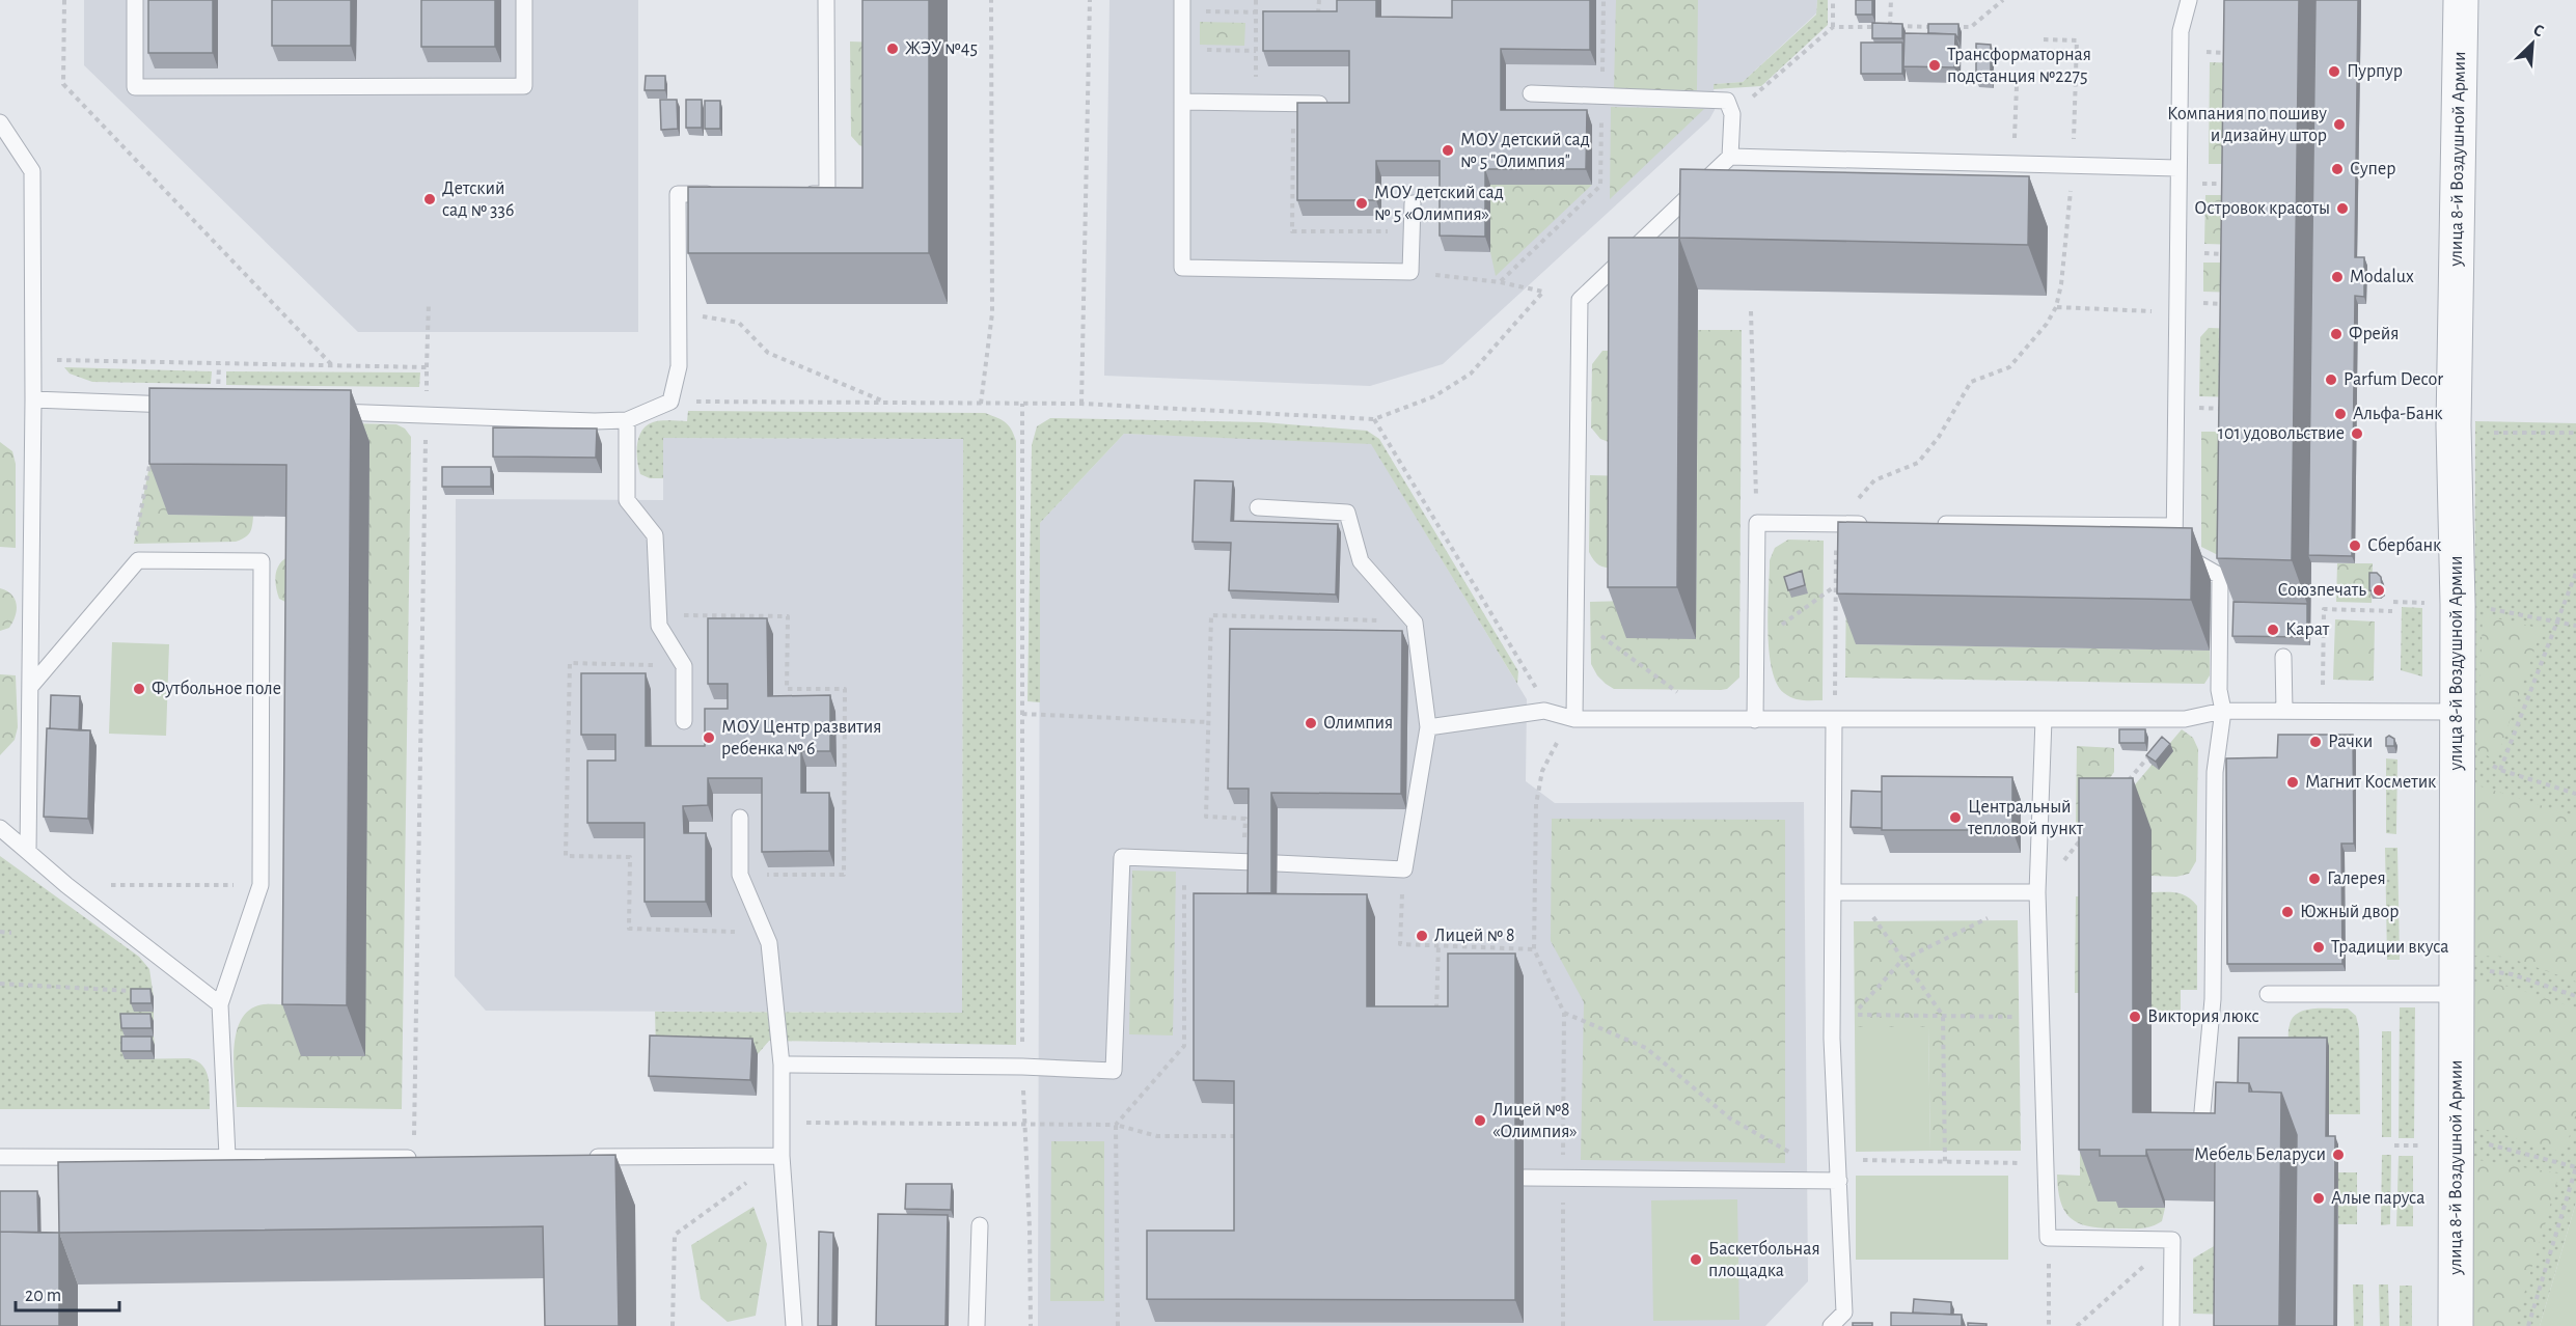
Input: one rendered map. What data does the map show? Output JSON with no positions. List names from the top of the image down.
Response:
{
  "streets": {
    "street": ["улица 8-й Воздушной Армии"]
  },
  "places": [
    "ЖЭУ №45",
    "Трансформаторная подстанция №2275",
    "Пурпур",
    "Компания по пошиву и дизайну штор",
    "МОУ детский сад № 5 \"Олимпия\"",
    "Супер",
    "Детский сад № 336",
    "МОУ детский сад № 5 «Олимпия»",
    "Островок красоты",
    "Modalux",
    "Фрейя",
    "Parfum Decor",
    "Альфа-Банк",
    "101 удовольствие",
    "Сбербанк",
    "Союзпечать",
    "Карат",
    "Футбольное поле",
    "Олимпия",
    "МОУ Центр развития ребенка № 6",
    "Рачки",
    "Магнит Косметик",
    "Центральный тепловой пункт",
    "Галерея",
    "Южный двор",
    "Лицей № 8",
    "Традиции вкуса",
    "Виктория люкс",
    "Лицей №8 «Олимпия»",
    "Мебель Беларуси",
    "Алые паруса",
    "Баскетбольная площадка"
  ],
  "scale_bar": "20 m",
  "north": "top right"
}
